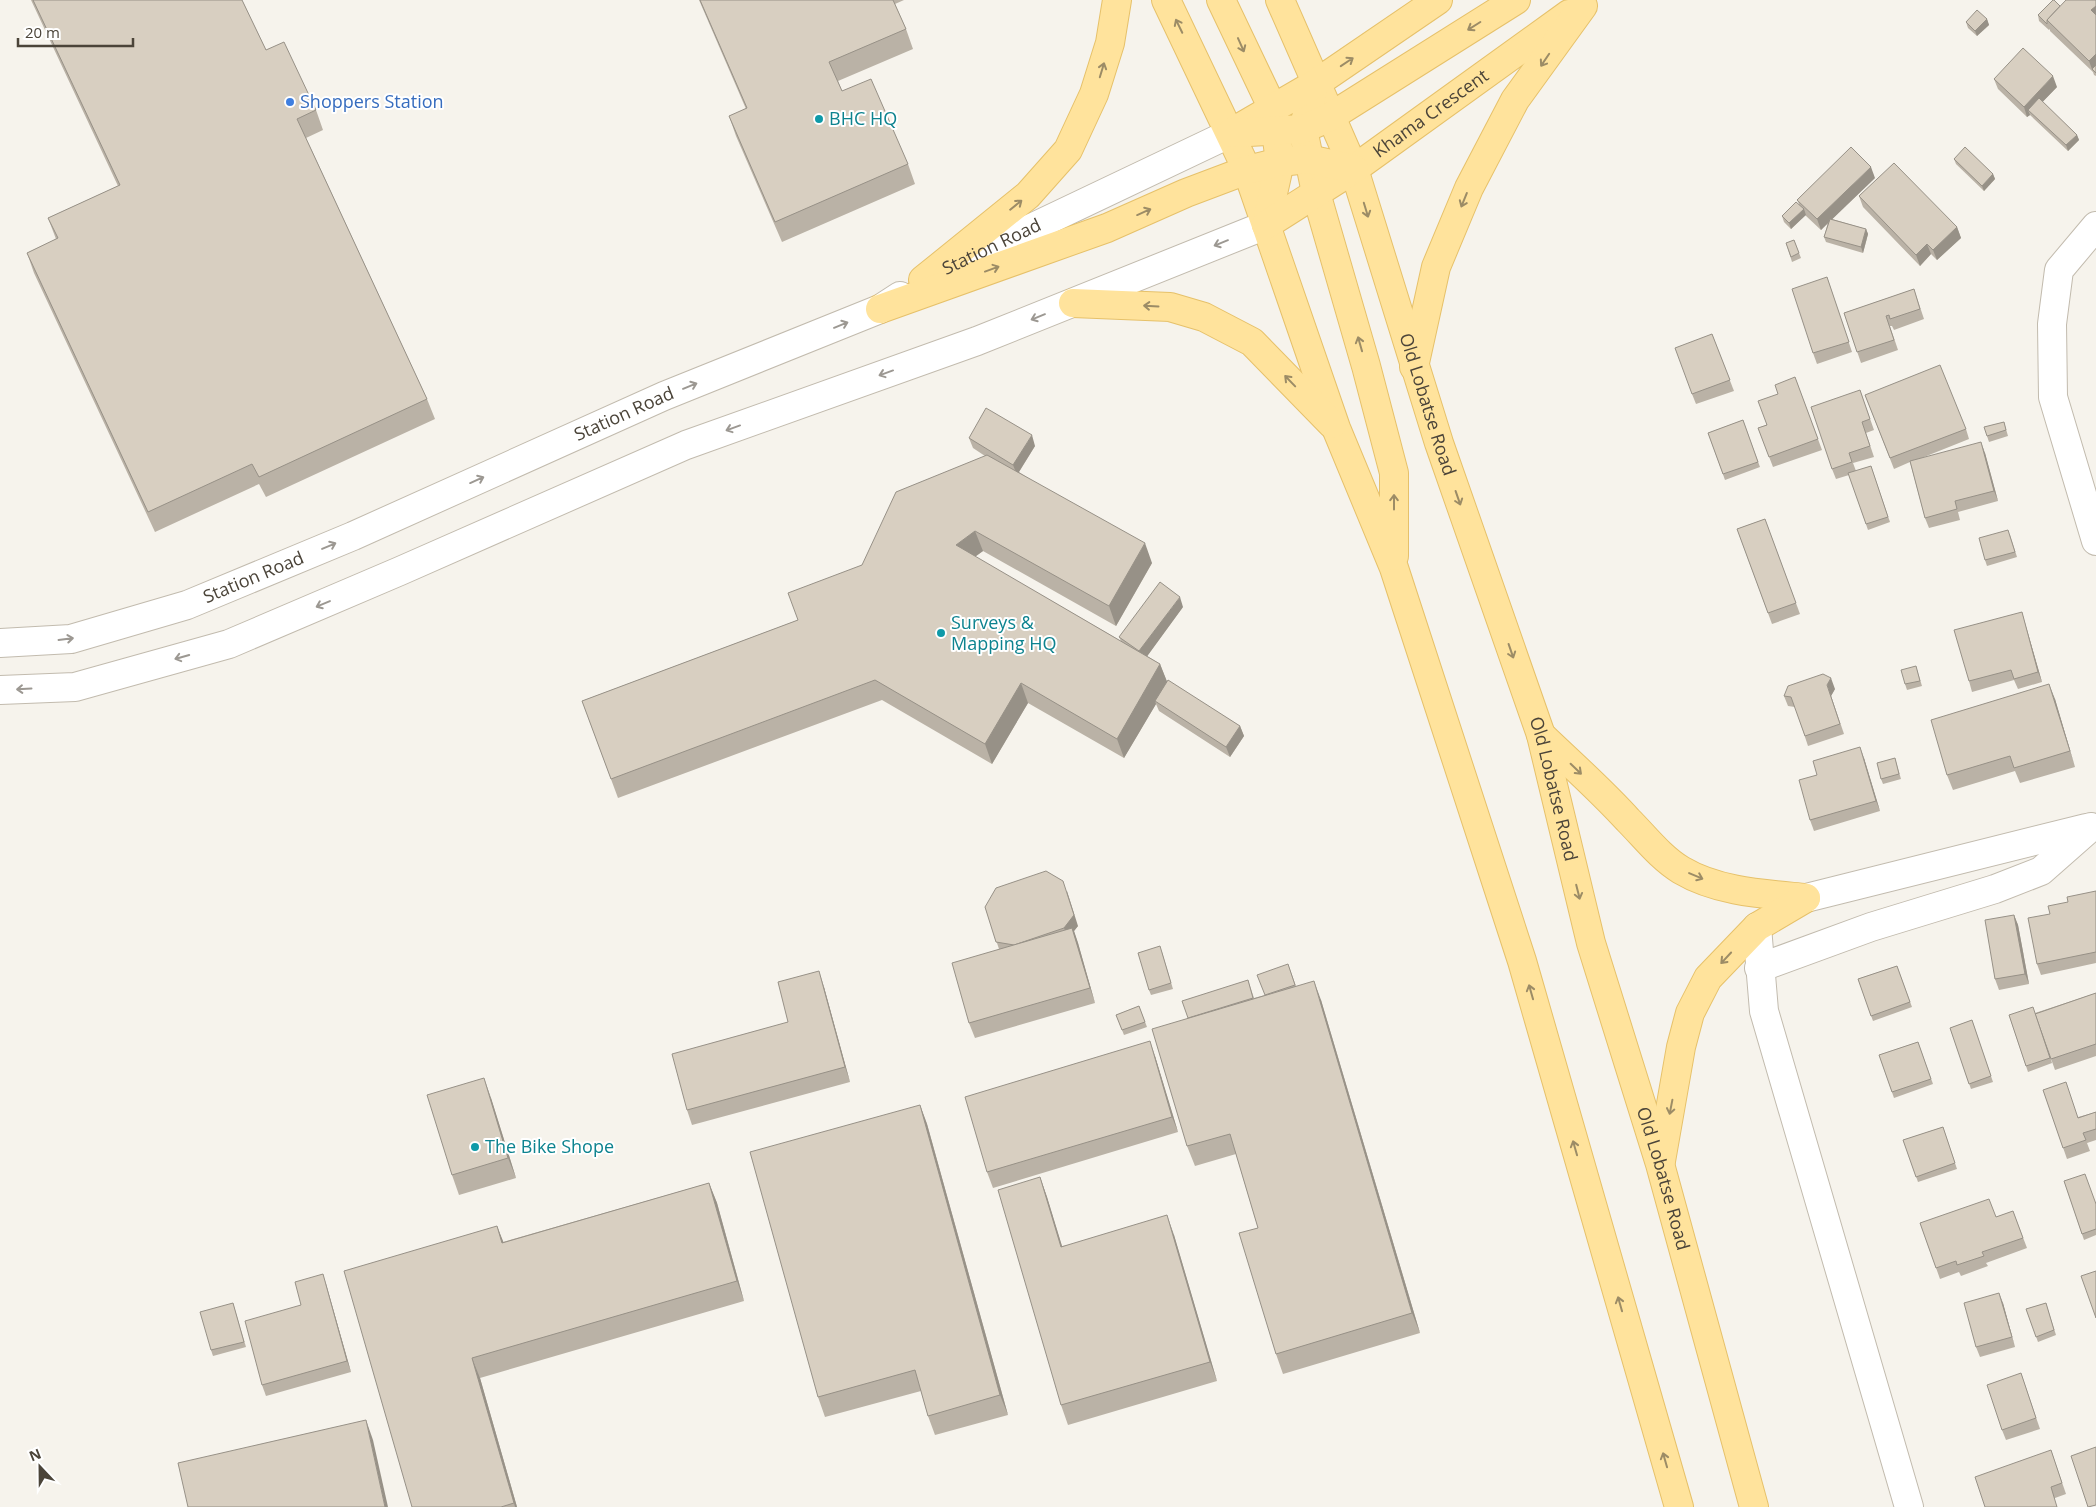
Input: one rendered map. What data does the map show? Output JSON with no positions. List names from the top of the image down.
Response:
{
  "streets": {
    "main road": ["Khama Crescent", "Old Lobatse Road"],
    "street": ["Station Road"]
  },
  "crossings": [
    ["Khama Crescent", "Old Lobatse Road"]
  ],
  "places": [
    "Shoppers Station",
    "BHC HQ",
    "Surveys & Mapping HQ",
    "The Bike Shope"
  ],
  "scale_bar": "20 m",
  "north": "top"
}
